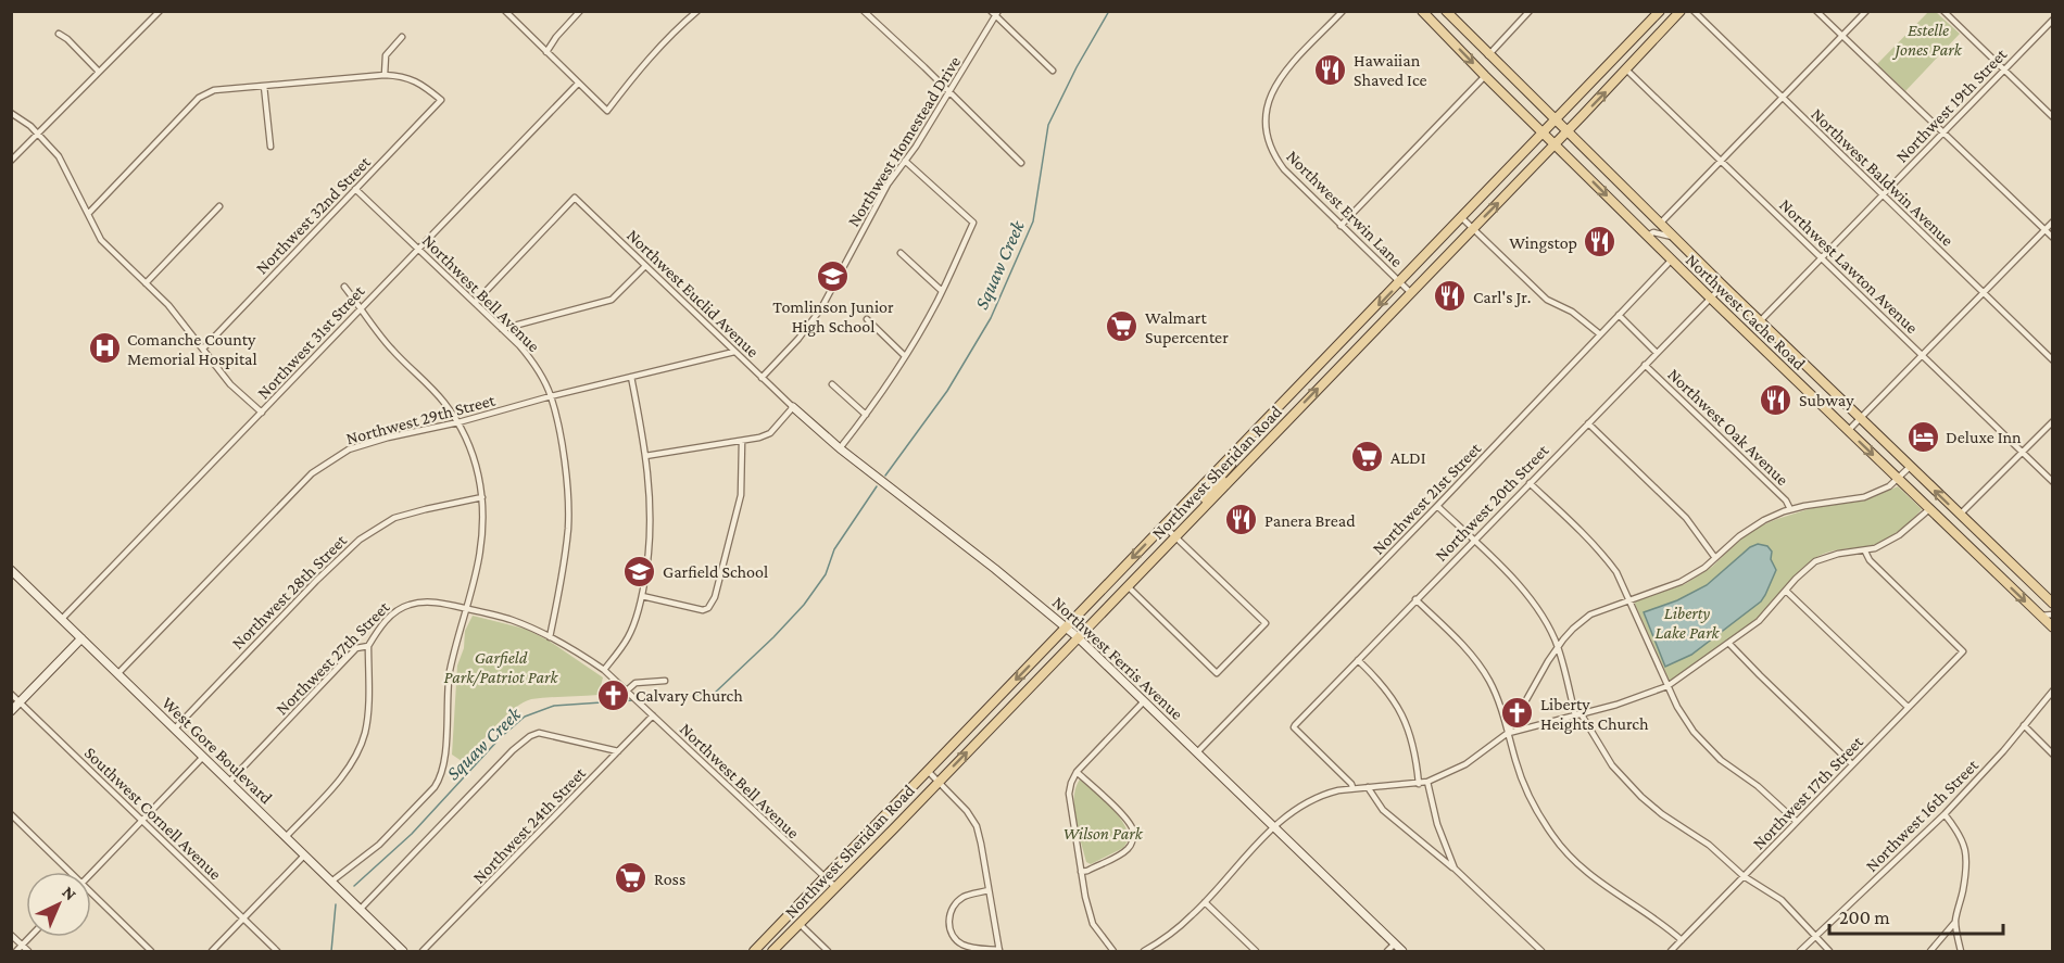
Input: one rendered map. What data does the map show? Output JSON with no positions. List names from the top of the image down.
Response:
{
  "streets": {
    "main road": [
      "Northwest Cache Road",
      "Northwest Sheridan Road",
      "Northwest Ferris Avenue",
      "West Gore Boulevard"
    ],
    "street": [
      "Northwest 19th Street",
      "Northwest Homestead Drive",
      "Northwest Baldwin Avenue",
      "Northwest Erwin Lane",
      "Northwest 32nd Street",
      "Northwest Lawton Avenue",
      "Northwest Bell Avenue",
      "Northwest Euclid Avenue",
      "Northwest 31st Street",
      "Northwest 29th Street",
      "Northwest Oak Avenue",
      "Northwest 21st Street",
      "Northwest 20th Street",
      "Northwest 28th Street",
      "Northwest 27th Street",
      "Northwest 17th Street",
      "Southwest Cornell Avenue",
      "Northwest 16th Street",
      "Northwest 24th Street"
    ]
  },
  "crossings": [
    ["Northwest 19th Street", "Northwest Baldwin Avenue"],
    ["Northwest 19th Street", "Northwest Lawton Avenue"],
    ["Northwest 19th Street", "Northwest Cache Road"],
    ["Northwest Homestead Drive", "Northwest Euclid Avenue"],
    ["Northwest Erwin Lane", "Northwest Sheridan Road"],
    ["Northwest 32nd Street", "Northwest Bell Avenue"],
    ["Northwest Lawton Avenue", "Northwest Sheridan Road"],
    ["Northwest Bell Avenue", "Northwest Euclid Avenue"],
    ["Northwest Bell Avenue", "Northwest 31st Street"],
    ["Northwest Bell Avenue", "Northwest 29th Street"],
    ["Northwest Bell Avenue", "Northwest Sheridan Road"],
    ["Northwest Bell Avenue", "Northwest 27th Street"],
    ["Northwest Bell Avenue", "Northwest 24th Street"],
    ["Northwest Euclid Avenue", "Northwest 29th Street"],
    ["Northwest Euclid Avenue", "Northwest Ferris Avenue"],
    ["Northwest Cache Road", "Northwest Sheridan Road"],
    ["Northwest Cache Road", "Northwest 21st Street"],
    ["Northwest Cache Road", "Northwest 20th Street"],
    ["Northwest 31st Street", "West Gore Boulevard"],
    ["Northwest 29th Street", "West Gore Boulevard"],
    ["Northwest Oak Avenue", "Northwest 21st Street"],
    ["Northwest Oak Avenue", "Northwest 20th Street"],
    ["Northwest Sheridan Road", "Northwest Ferris Avenue"],
    ["Northwest 21st Street", "Northwest Ferris Avenue"],
    ["Northwest 28th Street", "West Gore Boulevard"],
    ["Northwest 27th Street", "West Gore Boulevard"]
  ],
  "water": ["Squaw Creek"],
  "parks": [
    "Estelle Jones Park",
    "Liberty Lake Park",
    "Garfield Park/Patriot Park",
    "Wilson Park"
  ],
  "places": {
    "restaurant": [
      "Hawaiian Shaved Ice",
      "Wingstop",
      "Carl's Jr.",
      "Subway",
      "Panera Bread"
    ],
    "school or university": ["Tomlinson Junior High School", "Garfield School"],
    "supermarket": ["Walmart Supercenter", "ALDI", "Ross"],
    "hospital": ["Comanche County Memorial Hospital"],
    "hotel": ["Deluxe Inn"],
    "church": ["Calvary Church", "Liberty Heights Church"]
  },
  "scale_bar": "200 m",
  "north": "top right"
}
